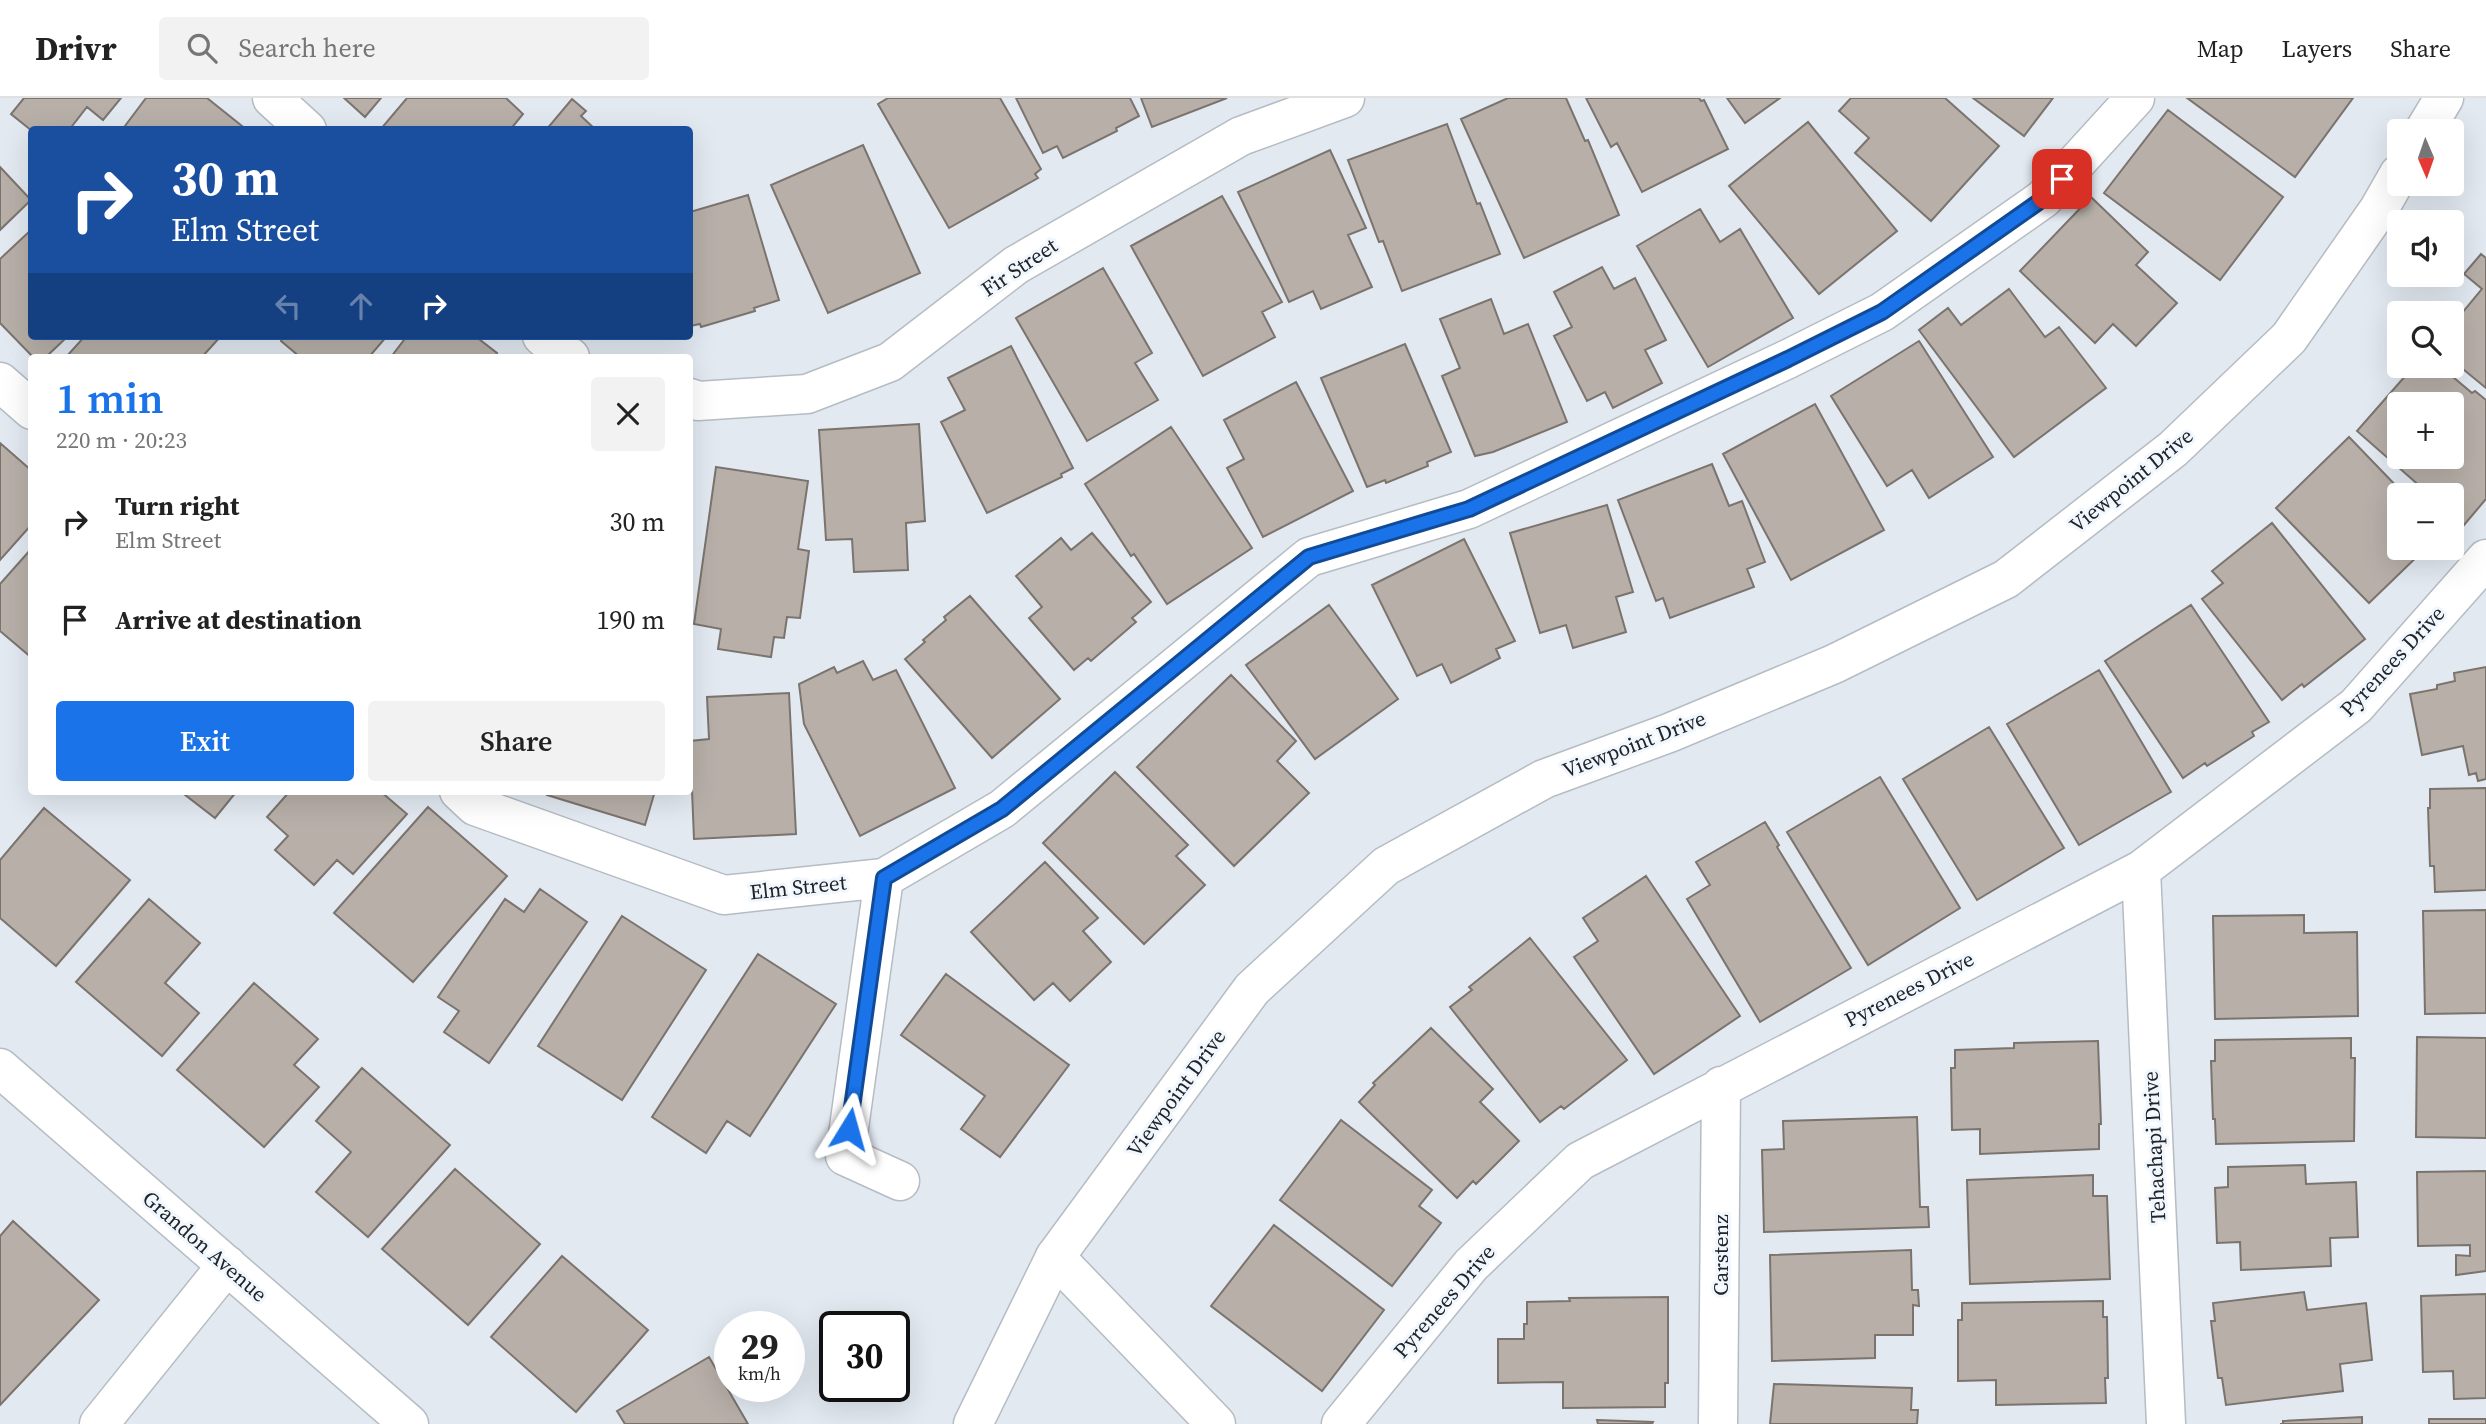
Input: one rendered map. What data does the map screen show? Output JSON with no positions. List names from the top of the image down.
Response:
{
  "streets": {
    "street": [
      "Fir Street",
      "Viewpoint Drive",
      "Pyrenees Drive",
      "Elm Street",
      "Tehachapi Drive",
      "Grandon Avenue",
      "Carstenz"
    ]
  },
  "crossings": [
    ["Pyrenees Drive", "Tehachapi Drive"],
    ["Pyrenees Drive", "Carstenz"]
  ],
  "north": "bottom",
  "page": {
    "header": "Drivr",
    "search": "Search here",
    "nav": ["Map", "Layers", "Share"],
    "map_buttons": ["+", "−"],
    "turn": ["30 m", "Elm Street"],
    "heading": ["1 min", "220 m · 20:23"],
    "list": [
      {
        "name": "Turn right",
        "note": "Elm Street",
        "value": "30 m"
      },
      {
        "name": "Arrive at destination",
        "value": "190 m"
      }
    ],
    "buttons": ["Exit", "Share"],
    "speed": "29 km/h",
    "limit": "30"
  }
}
